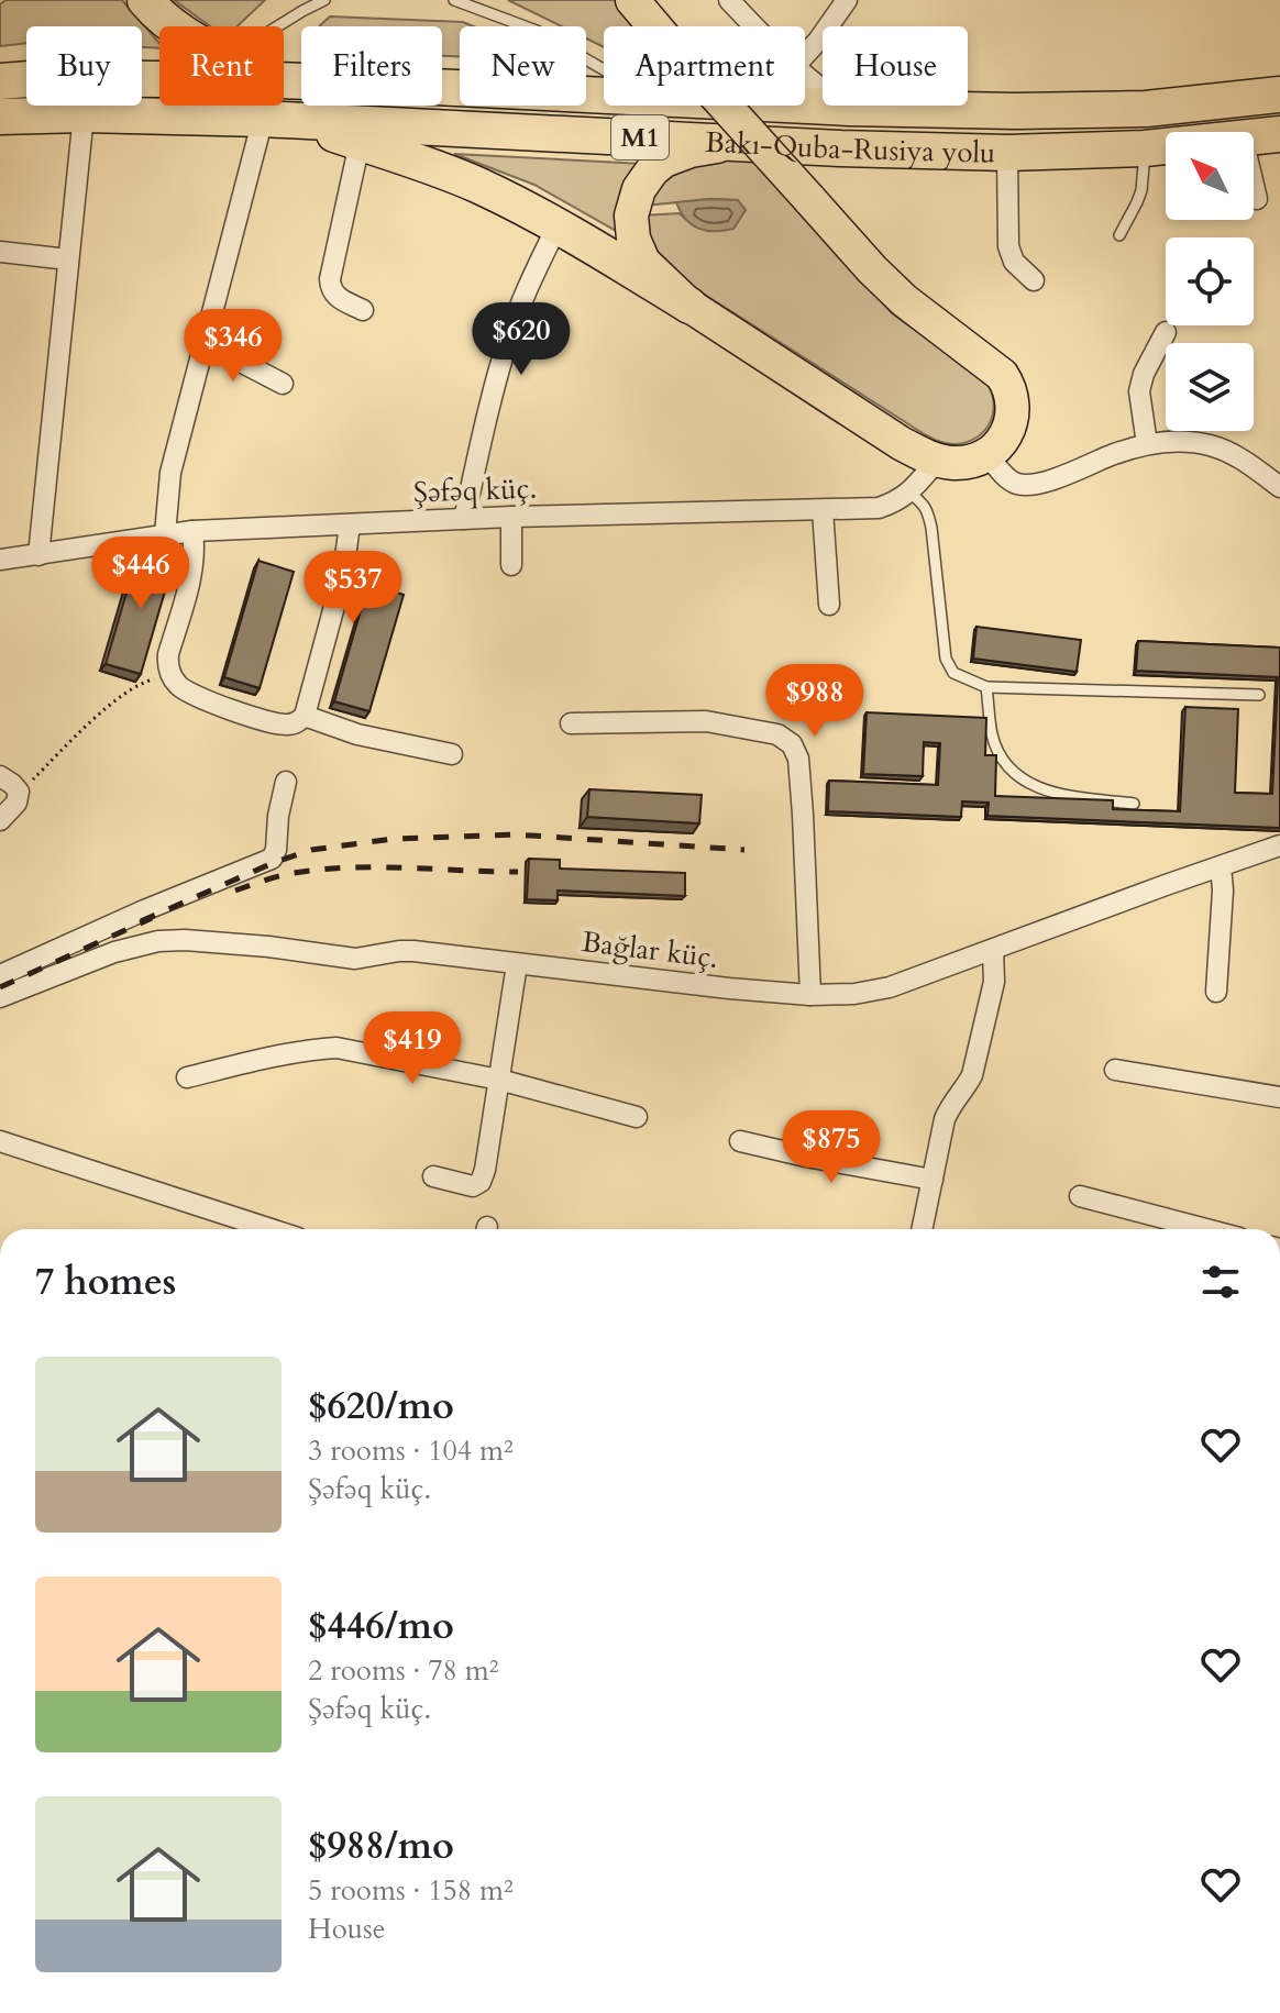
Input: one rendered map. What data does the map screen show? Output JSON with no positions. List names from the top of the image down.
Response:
{
  "streets": {
    "highway": ["M1", "Bakı-Quba-Rusiya yolu"],
    "street": ["Şəfəq küç.", "Bağlar küç."]
  },
  "north": "top left",
  "page": {
    "chip": [
      "Buy",
      "Rent",
      "Filters",
      "New",
      "Apartment",
      "House"
    ],
    "price": [
      "$620",
      "$346",
      "$446",
      "$537",
      "$988",
      "$419",
      "$875"
    ],
    "heading": "7 homes",
    "list": [
      {
        "name": "$620/mo",
        "note": "3 rooms · 104 m² · Şəfəq küç."
      },
      {
        "name": "$446/mo",
        "note": "2 rooms · 78 m² · Şəfəq küç."
      },
      {
        "name": "$988/mo",
        "note": "5 rooms · 158 m² · House"
      }
    ]
  }
}
